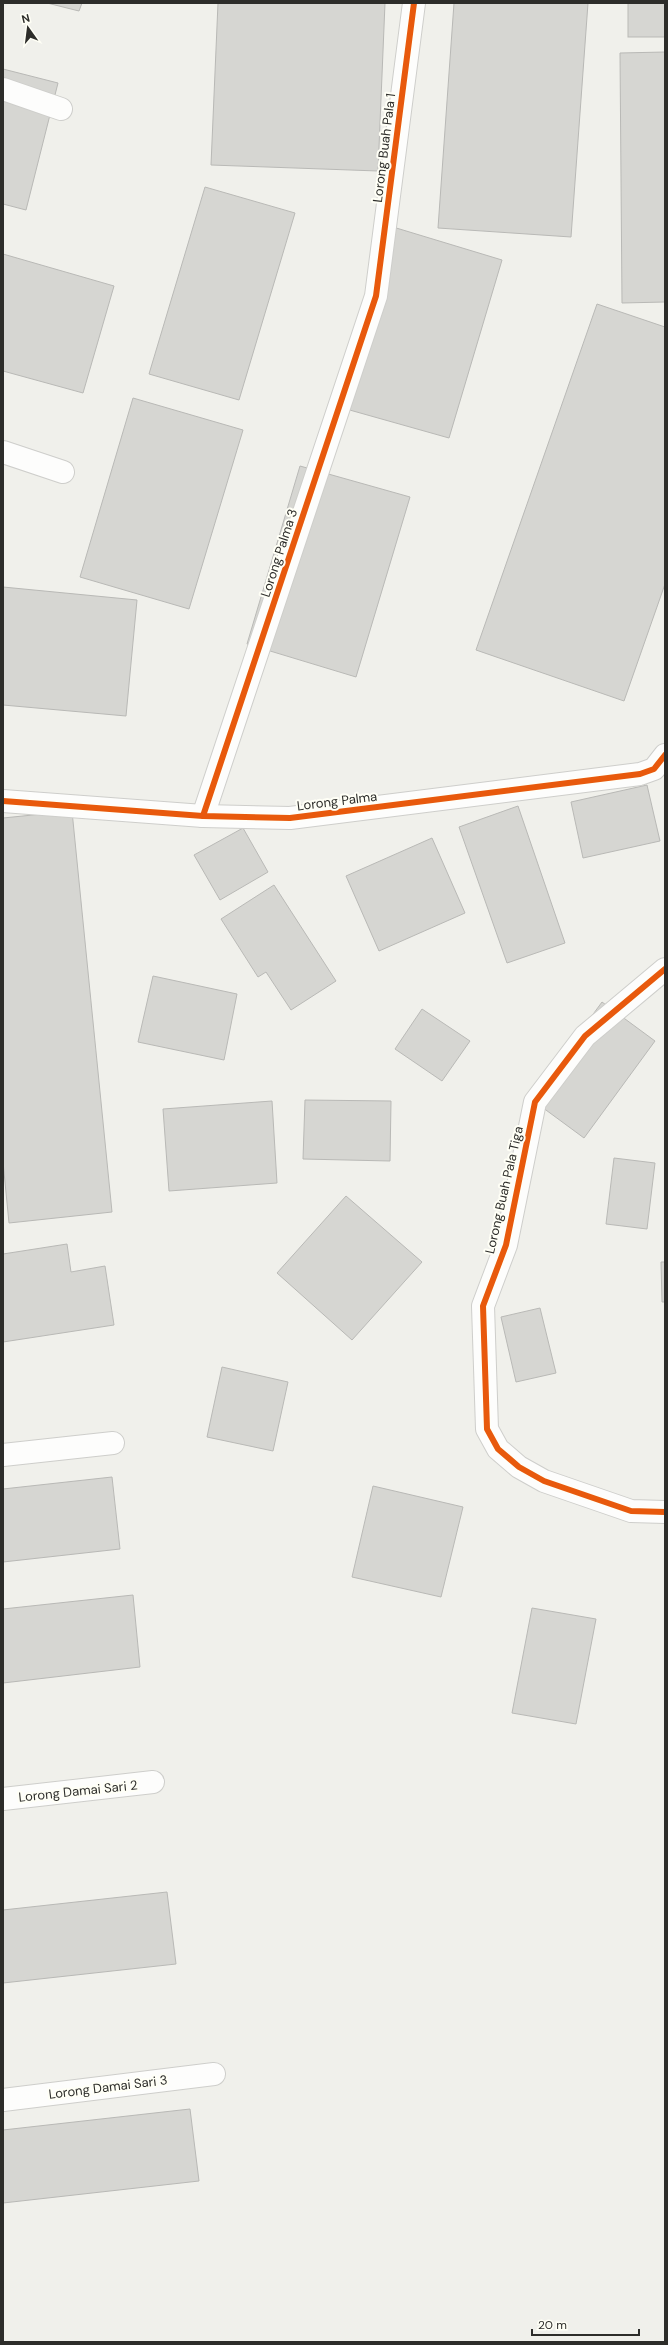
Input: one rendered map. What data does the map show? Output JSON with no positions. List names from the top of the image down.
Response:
{
  "streets": {
    "street": [
      "Lorong Buah Pala 1",
      "Lorong Palma 3",
      "Lorong Palma",
      "Lorong Buah Pala Tiga",
      "Lorong Damai Sari 2",
      "Lorong Damai Sari 3"
    ]
  },
  "crossings": [
    ["Lorong Buah Pala 1", "Lorong Palma 3"],
    ["Lorong Palma 3", "Lorong Palma"]
  ],
  "scale_bar": "20 m",
  "north": "top"
}
